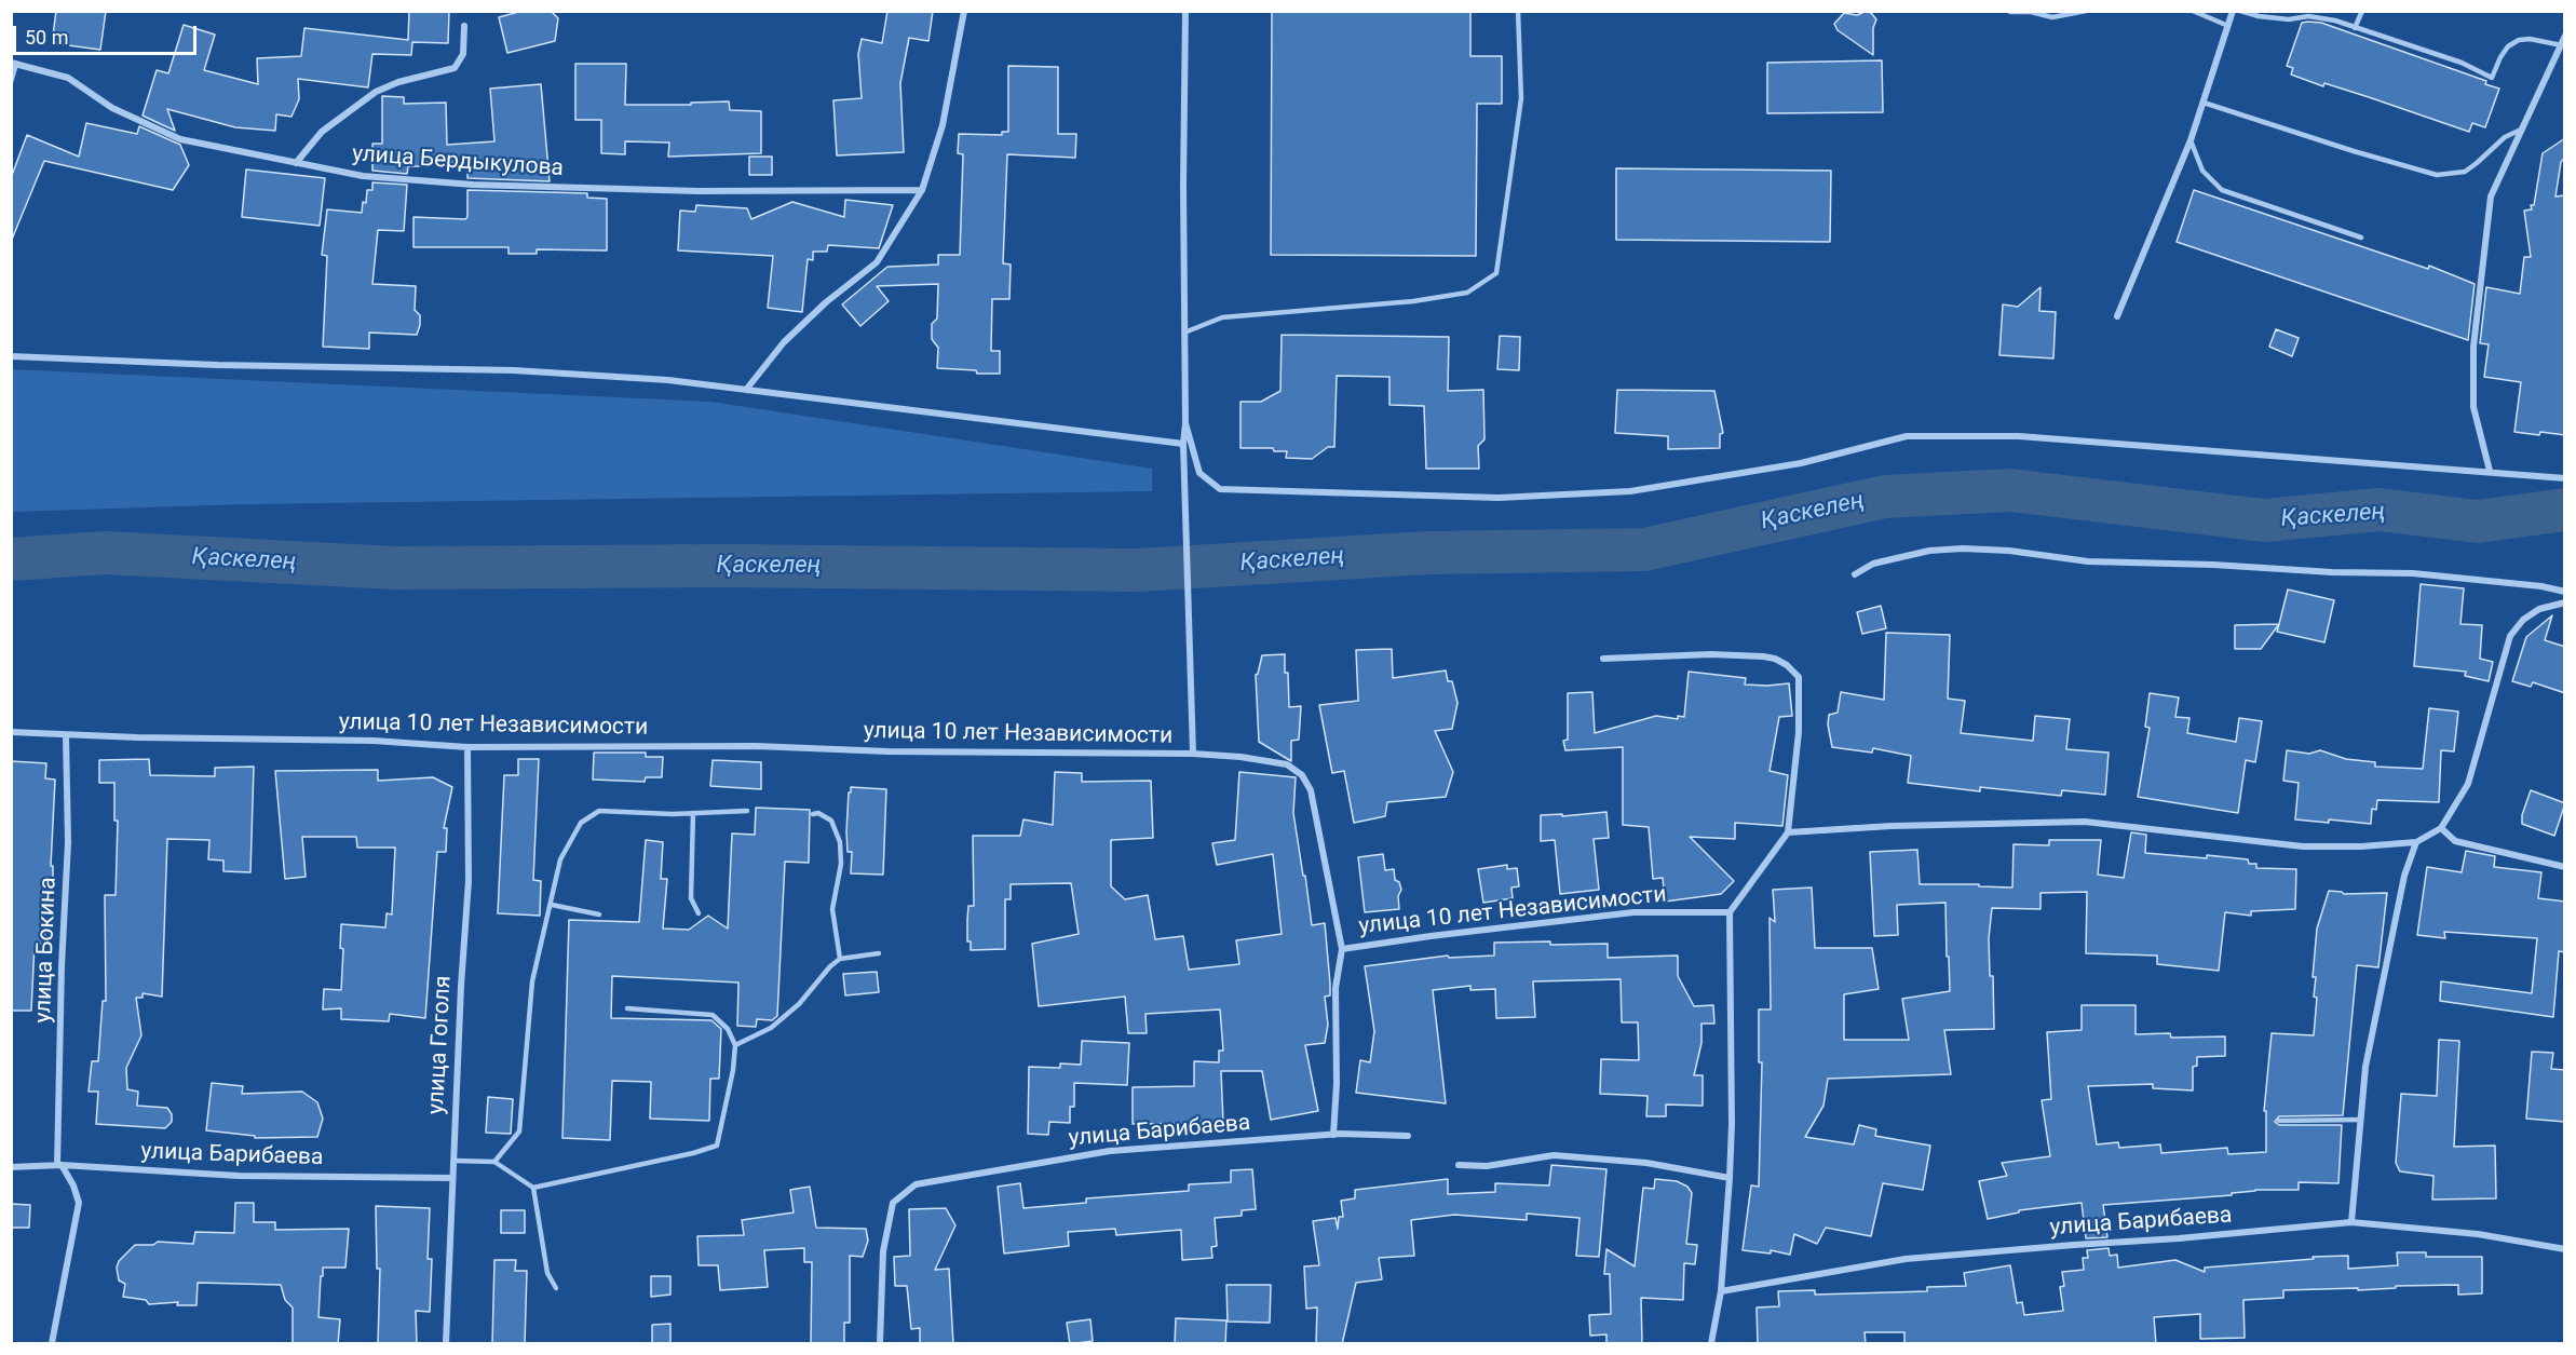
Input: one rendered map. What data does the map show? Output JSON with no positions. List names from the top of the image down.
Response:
{
  "streets": {
    "street": [
      "улица Бердыкулова",
      "улица 10 лет Независимости",
      "улица Бокина",
      "улица Гоголя",
      "улица Барибаева"
    ]
  },
  "crossings": [
    ["улица 10 лет Независимости", "улица Бокина"],
    ["улица 10 лет Независимости", "улица Гоголя"],
    ["улица Бокина", "улица Барибаева"],
    ["улица Гоголя", "улица Барибаева"]
  ],
  "water": ["Қаскелең"],
  "scale_bar": "50 m"
}
